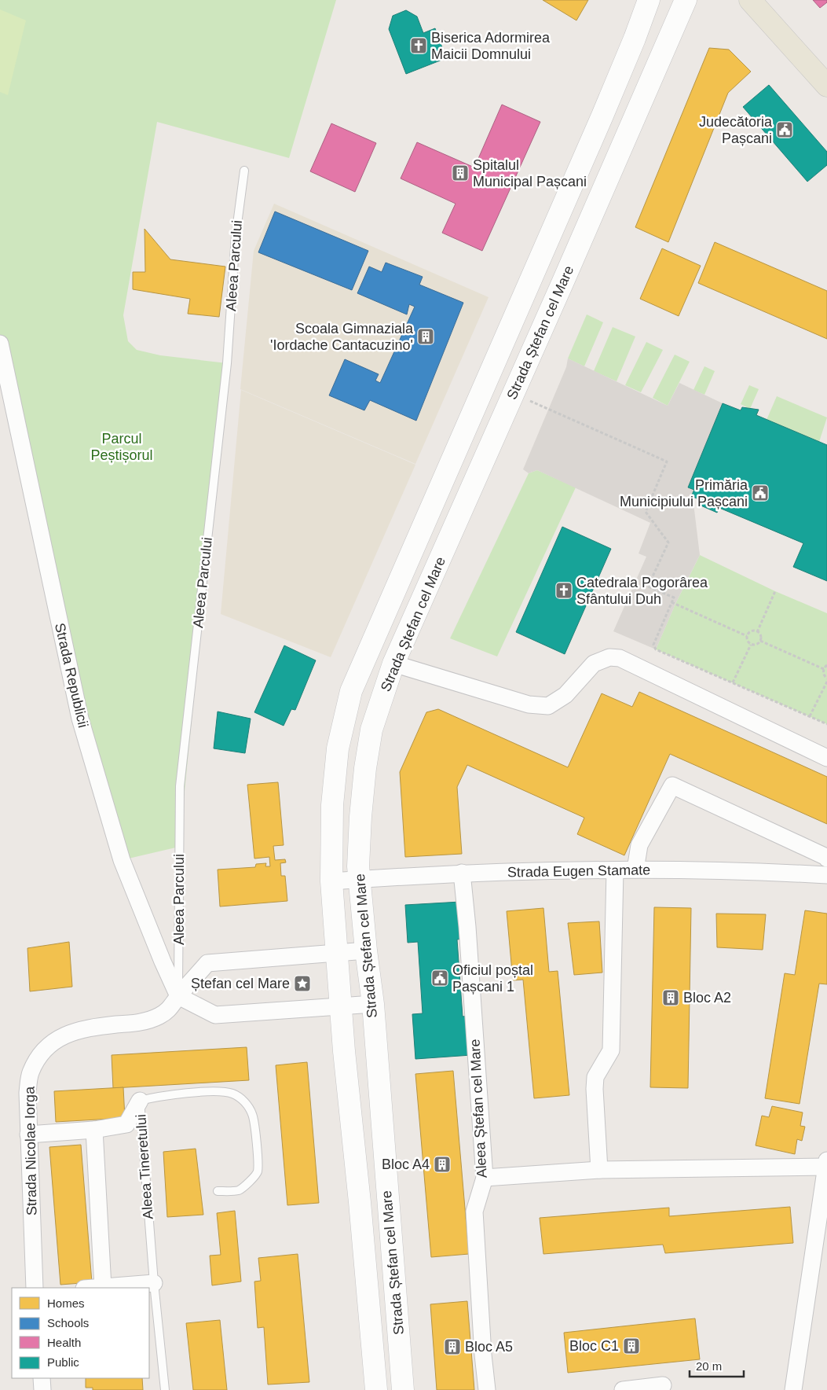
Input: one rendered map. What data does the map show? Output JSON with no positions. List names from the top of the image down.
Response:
{
  "streets": {
    "main road": ["Strada Ștefan cel Mare"],
    "street": [
      "Strada Republicii",
      "Strada Eugen Stamate",
      "Aleea Ștefan cel Mare",
      "Strada Nicolae Iorga"
    ],
    "lane": ["Aleea Parcului", "Aleea Tineretului"]
  },
  "crossings": [
    ["Aleea Parcului", "Strada Republicii"],
    ["Aleea Parcului", "Strada Nicolae Iorga"],
    ["Strada Ștefan cel Mare", "Strada Eugen Stamate"],
    ["Strada Ștefan cel Mare", "Strada Nicolae Iorga"],
    ["Strada Republicii", "Strada Nicolae Iorga"],
    ["Strada Eugen Stamate", "Aleea Ștefan cel Mare"]
  ],
  "parks": ["Parcul Peștișorul"],
  "places": {
    "church": ["Biserica Adormirea Maicii Domnului", "Catedrala Pogorârea Sfântului Duh"],
    "public building": ["Judecătoria Pașcani", "Primăria Municipiului Pașcani", "Oficiul poștal Pașcani 1"],
    "building": [
      "Spitalul Municipal Pașcani",
      "Scoala Gimnaziala 'Iordache Cantacuzino'",
      "Bloc A2",
      "Bloc A4",
      "Bloc C1",
      "Bloc A5"
    ],
    "place": ["Ștefan cel Mare"]
  },
  "legend": [
    "Homes",
    "Schools",
    "Health",
    "Public"
  ],
  "scale_bar": "20 m"
}
